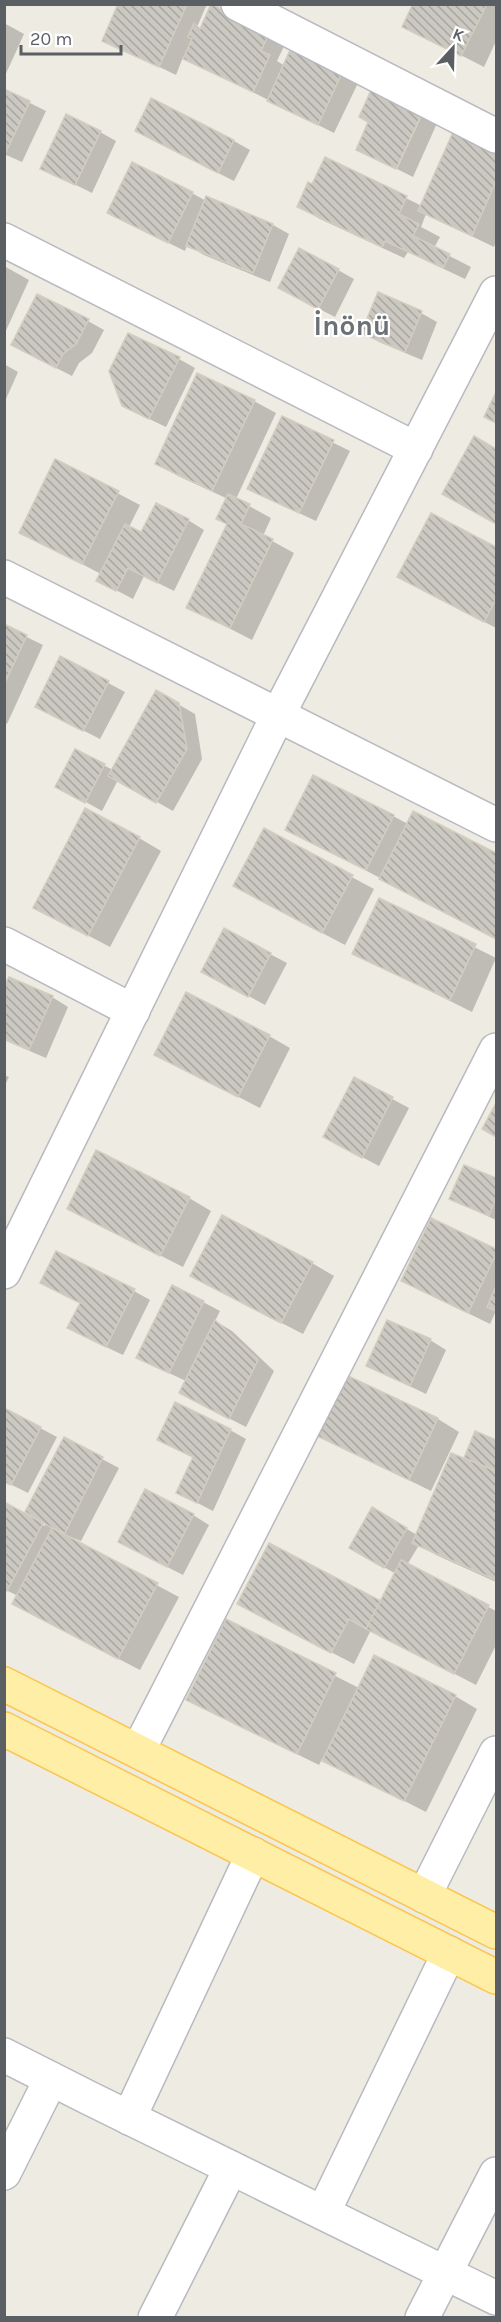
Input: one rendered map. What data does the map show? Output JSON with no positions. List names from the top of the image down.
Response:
{
  "districts": ["İnönü"],
  "scale_bar": "20 m",
  "north": "top"
}
